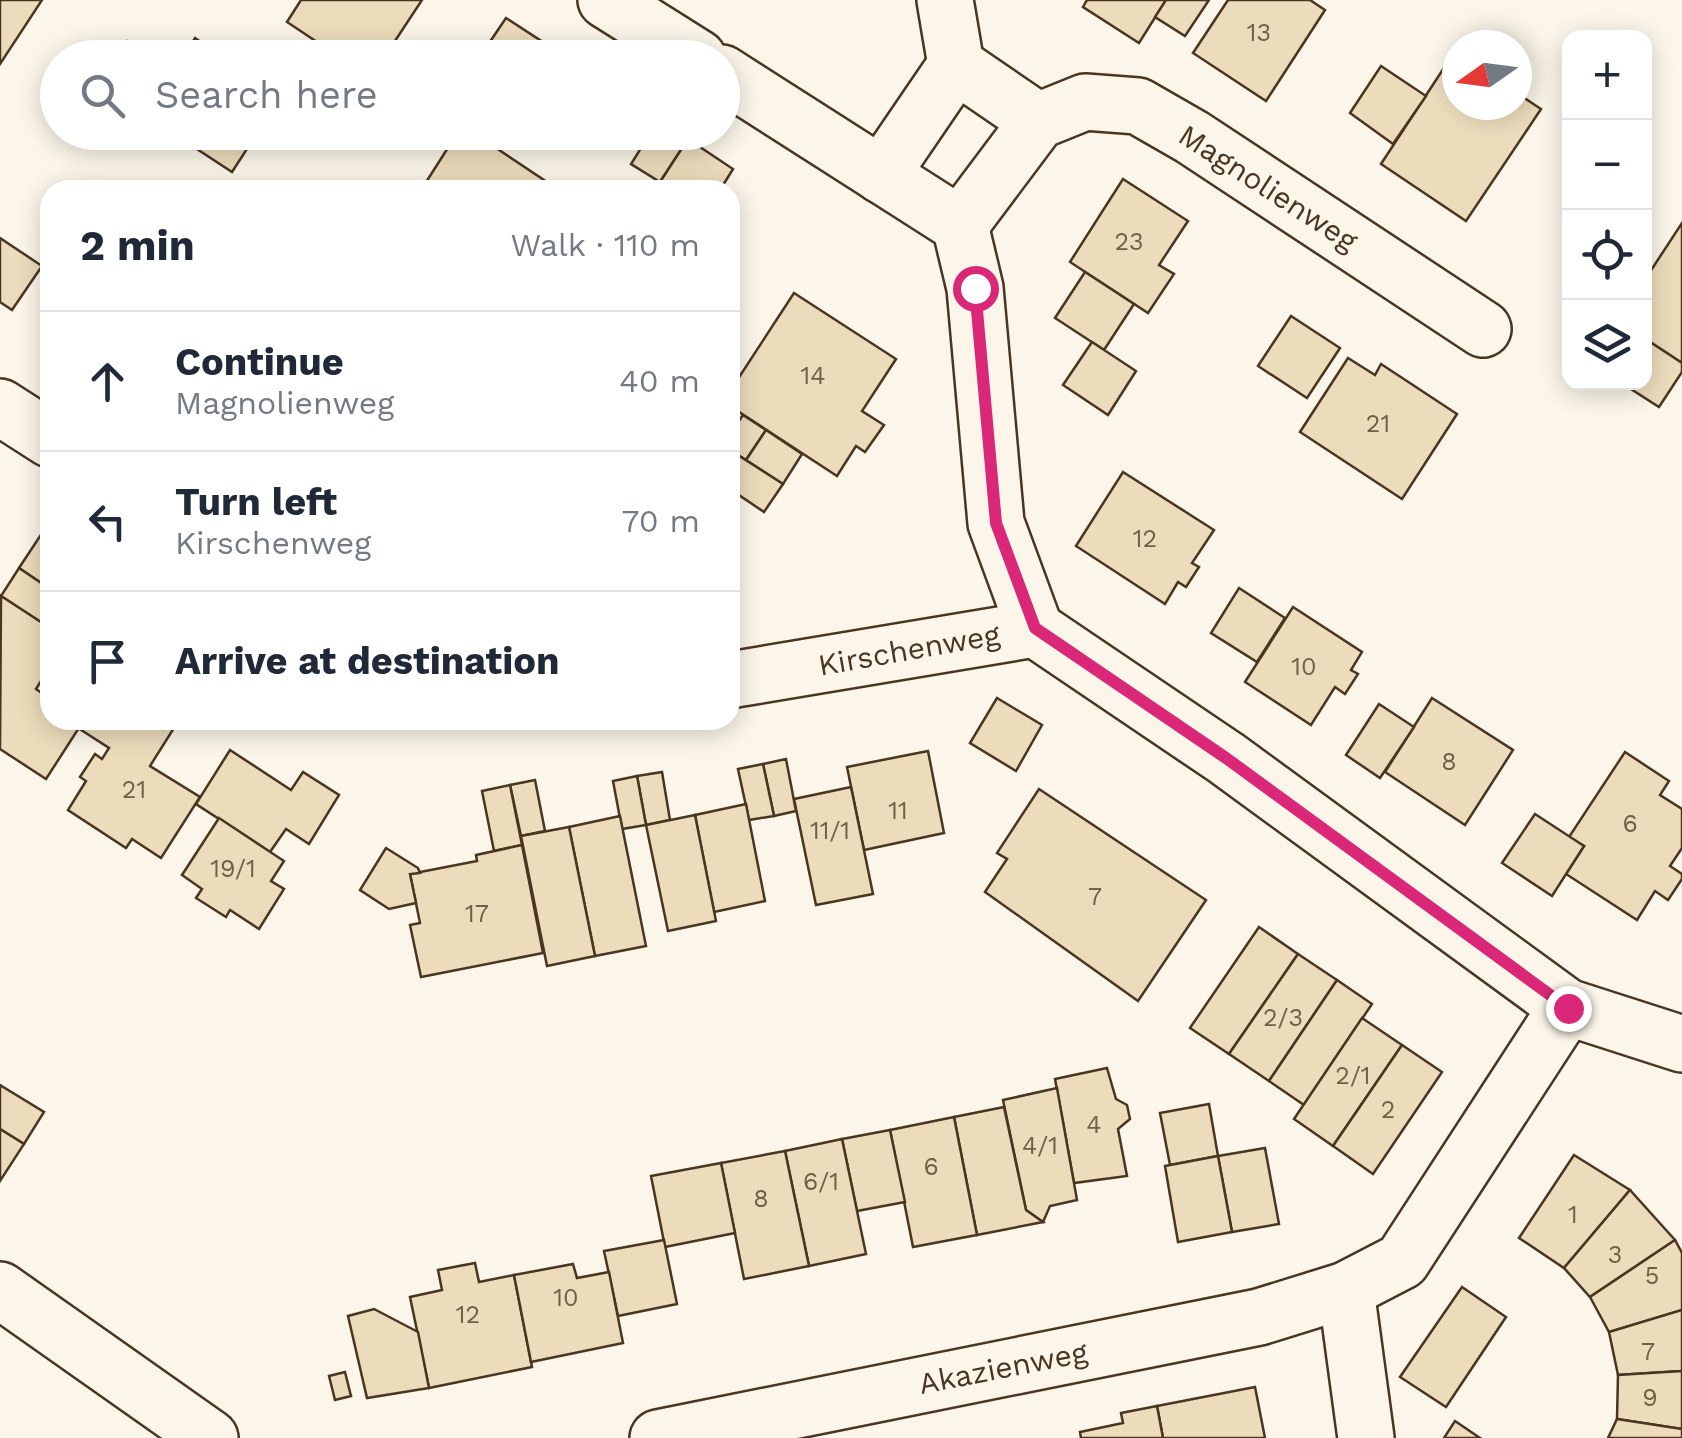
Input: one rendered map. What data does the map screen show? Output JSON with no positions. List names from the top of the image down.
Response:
{
  "streets": {
    "street": ["Magnolienweg", "Kirschenweg", "Akazienweg"]
  },
  "crossings": [
    ["Kirschenweg", "Akazienweg"]
  ],
  "house_numbers": [
    "13",
    "23",
    "14",
    "21",
    "12",
    "10",
    "8",
    "21",
    "11",
    "6",
    "11/1",
    "19/1",
    "7",
    "17",
    "2/3",
    "2/1",
    "2",
    "4",
    "4/1",
    "6",
    "6/1",
    "8",
    "1",
    "3",
    "5",
    "10",
    "12",
    "7",
    "9"
  ],
  "north": "left",
  "page": {
    "map_buttons": ["+", "−"],
    "search": "Search here",
    "heading": ["2 min", "Walk · 110 m"],
    "list": [
      ["Continue", "Magnolienweg", "40 m"],
      ["Turn left", "Kirschenweg", "70 m"],
      "Arrive at destination"
    ]
  }
}
